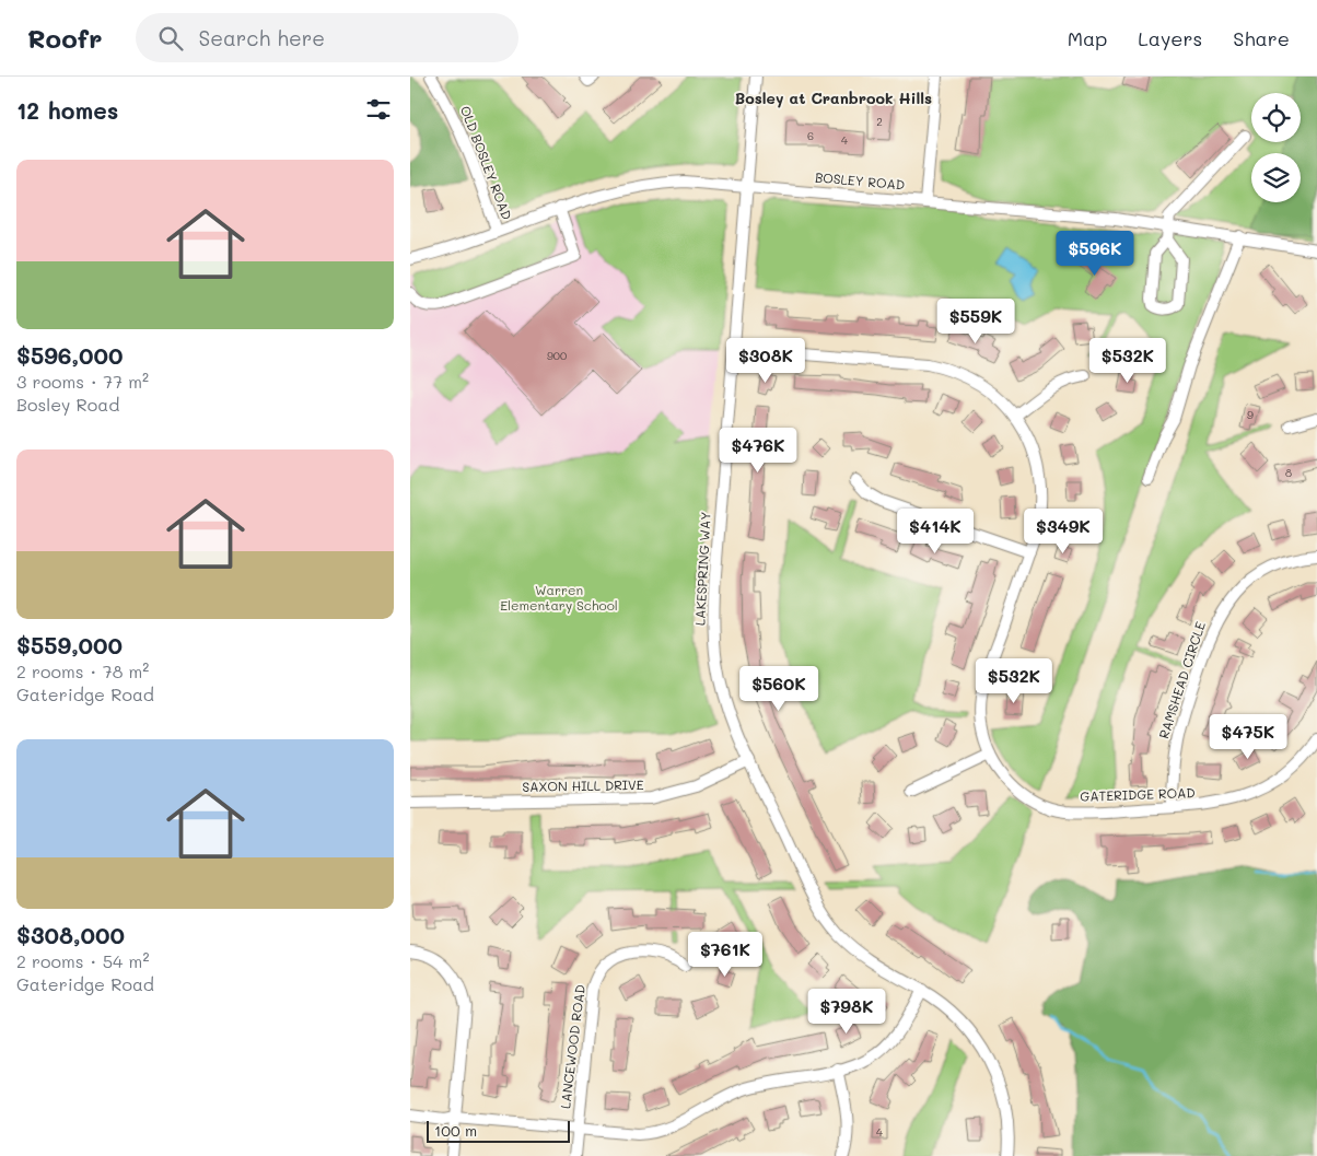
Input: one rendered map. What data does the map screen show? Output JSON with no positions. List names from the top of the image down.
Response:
{
  "streets": {
    "street": [
      "OLD BOSLEY ROAD",
      "BOSLEY ROAD",
      "LAKESPRING WAY",
      "RAMSHEAD CIRCLE",
      "SAXON HILL DRIVE",
      "GATERIDGE ROAD",
      "LANCEWOOD ROAD"
    ]
  },
  "crossings": [
    ["OLD BOSLEY ROAD", "BOSLEY ROAD"],
    ["BOSLEY ROAD", "LAKESPRING WAY"],
    ["LAKESPRING WAY", "SAXON HILL DRIVE"],
    ["LAKESPRING WAY", "GATERIDGE ROAD"],
    ["RAMSHEAD CIRCLE", "GATERIDGE ROAD"]
  ],
  "districts": ["Bosley at Cranbrook Hills"],
  "parks": ["Warren Elementary School"],
  "house_numbers": [
    "2",
    "6",
    "4",
    "900",
    "9",
    "8",
    "4"
  ],
  "scale_bar": "100 m",
  "page": {
    "header": "Roofr",
    "search": "Search here",
    "nav": ["Map", "Layers", "Share"],
    "heading": "12 homes",
    "list": [
      {
        "name": "$596,000",
        "note": "3 rooms · 77 m² · Bosley Road"
      },
      {
        "name": "$559,000",
        "note": "2 rooms · 78 m² · Gateridge Road"
      },
      {
        "name": "$308,000",
        "note": "2 rooms · 54 m² · Gateridge Road"
      }
    ],
    "price": [
      "$596K",
      "$559K",
      "$308K",
      "$532K",
      "$476K",
      "$414K",
      "$349K",
      "$532K",
      "$560K",
      "$475K",
      "$761K",
      "$798K"
    ],
    "scale": "100 m"
  }
}
